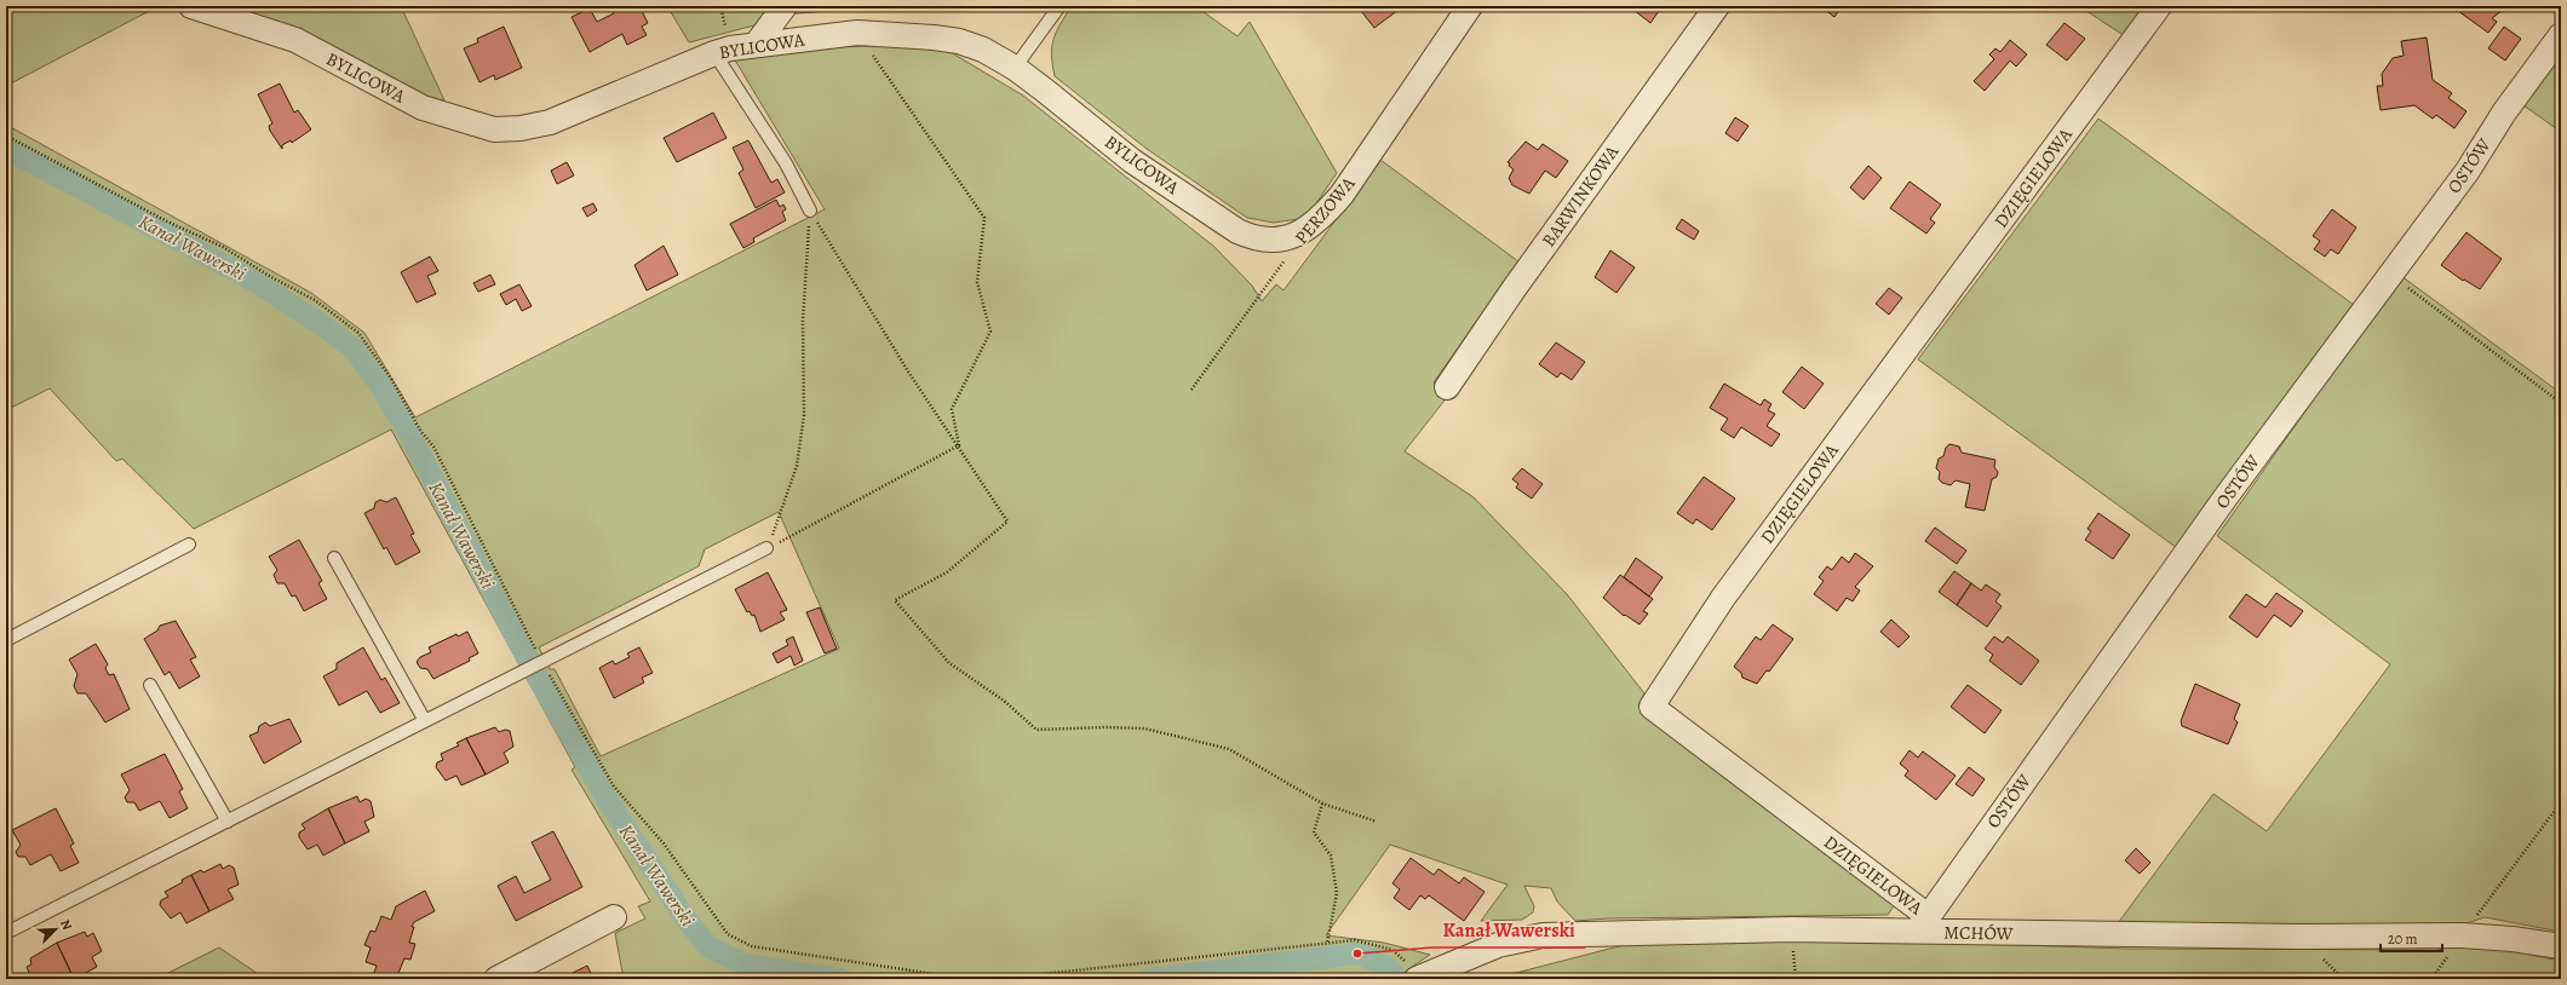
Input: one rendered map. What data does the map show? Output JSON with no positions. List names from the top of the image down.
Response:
{
  "streets": {
    "street": [
      "BYLICOWA",
      "OSTÓW",
      "DZIĘGIELOWA",
      "BARWINKOWA",
      "PERZOWA",
      "MCHÓW"
    ]
  },
  "crossings": [
    ["BYLICOWA", "PERZOWA"],
    ["OSTÓW", "DZIĘGIELOWA"],
    ["OSTÓW", "MCHÓW"],
    ["DZIĘGIELOWA", "MCHÓW"]
  ],
  "water": ["Kanał Wawerski"],
  "places": ["Kanał Wawerski"],
  "scale_bar": "20 m",
  "north": "top right"
}
